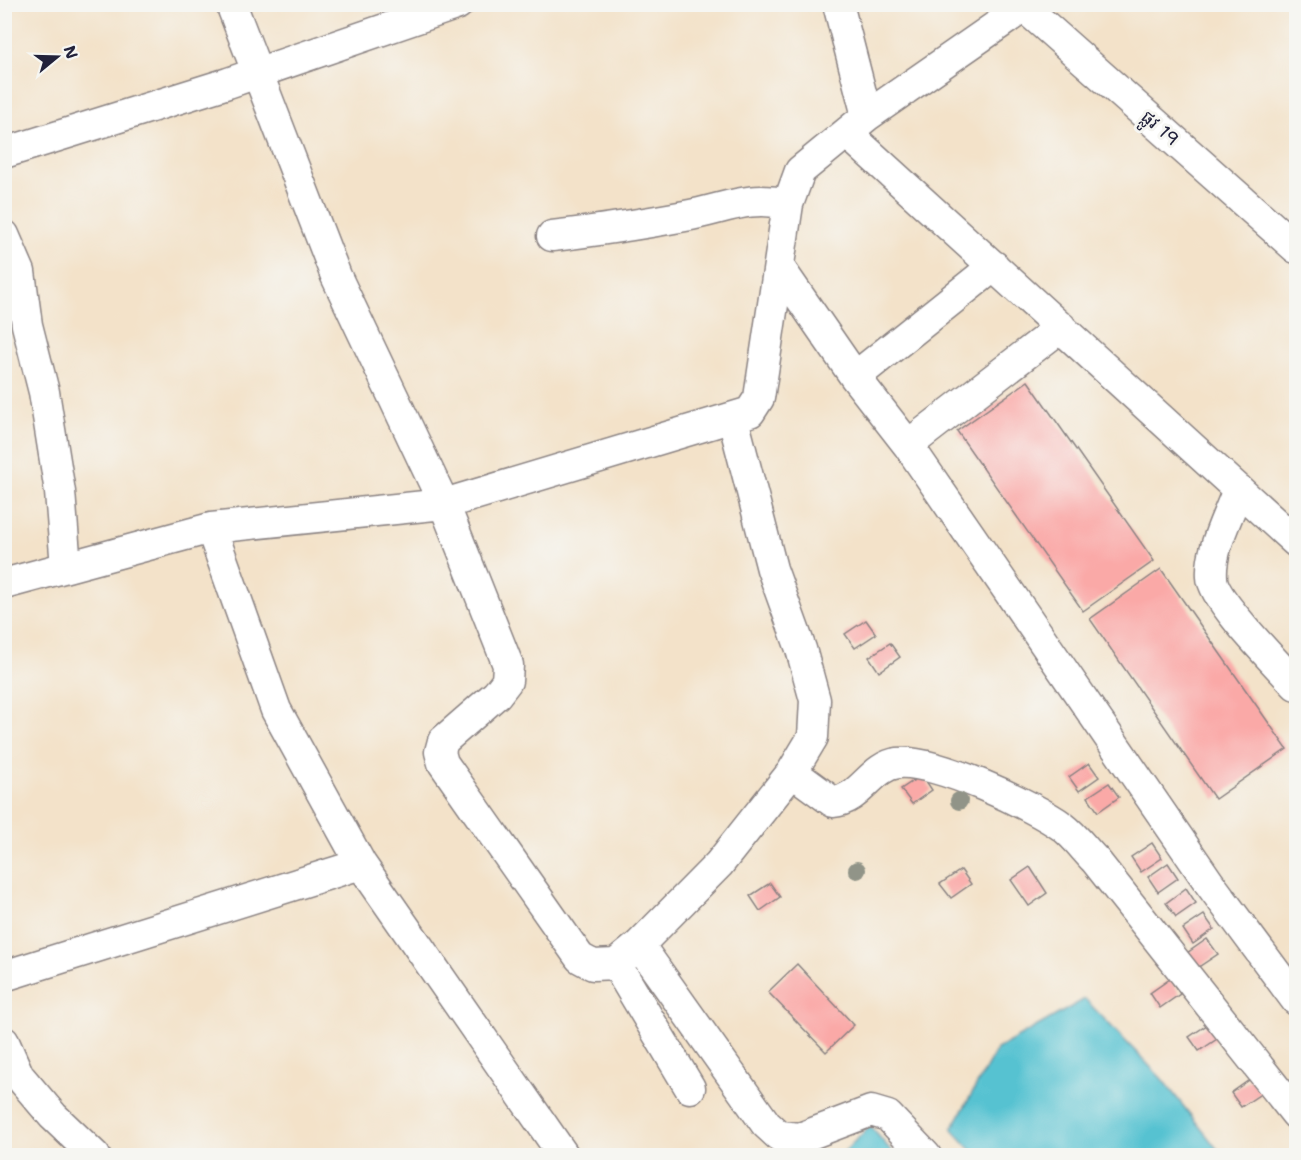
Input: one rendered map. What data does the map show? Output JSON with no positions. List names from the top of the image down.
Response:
{
  "streets": {
    "street": ["ផ្លូវ 19"]
  },
  "north": "right"
}
